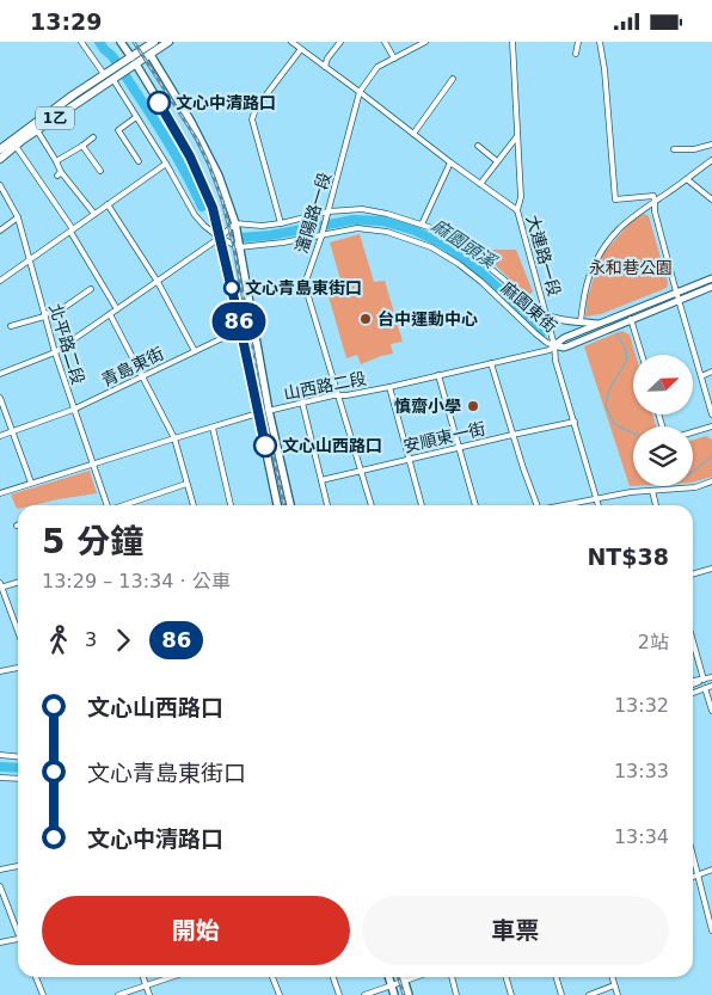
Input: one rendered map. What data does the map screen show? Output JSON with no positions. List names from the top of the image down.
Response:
{
  "streets": {
    "main road": ["1乙"],
    "street": [
      "瀋陽路一段",
      "大連路一段",
      "麻園東街",
      "北平路二段",
      "青島東街",
      "山西路二段",
      "安順東一街"
    ]
  },
  "crossings": [
    ["瀋陽路一段", "大連路一段"],
    ["瀋陽路一段", "麻園東街"],
    ["瀋陽路一段", "山西路二段"],
    ["瀋陽路一段", "安順東一街"],
    ["大連路一段", "麻園東街"],
    ["大連路一段", "山西路二段"],
    ["大連路一段", "安順東一街"],
    ["麻園東街", "山西路二段"],
    ["北平路二段", "青島東街"],
    ["北平路二段", "山西路二段"]
  ],
  "water": ["麻園頭溪"],
  "parks": ["永和巷公園"],
  "places": [
    "文心中清路口",
    "文心青島東街口",
    "台中運動中心",
    "慎齋小學",
    "文心山西路口"
  ],
  "lines": ["bus line 86"],
  "north": "top right",
  "page": {
    "status": "13:29",
    "on_map": "86",
    "heading": ["5 分鐘", "13:29 – 13:34 · 公車", "NT$38"],
    "legs": ["3", "86", "2站"],
    "list": [
      {
        "name": "文心山西路口",
        "value": "13:32"
      },
      {
        "name": "文心青島東街口",
        "value": "13:33"
      },
      {
        "name": "文心中清路口",
        "value": "13:34"
      }
    ],
    "buttons": ["開始", "車票"]
  }
}
